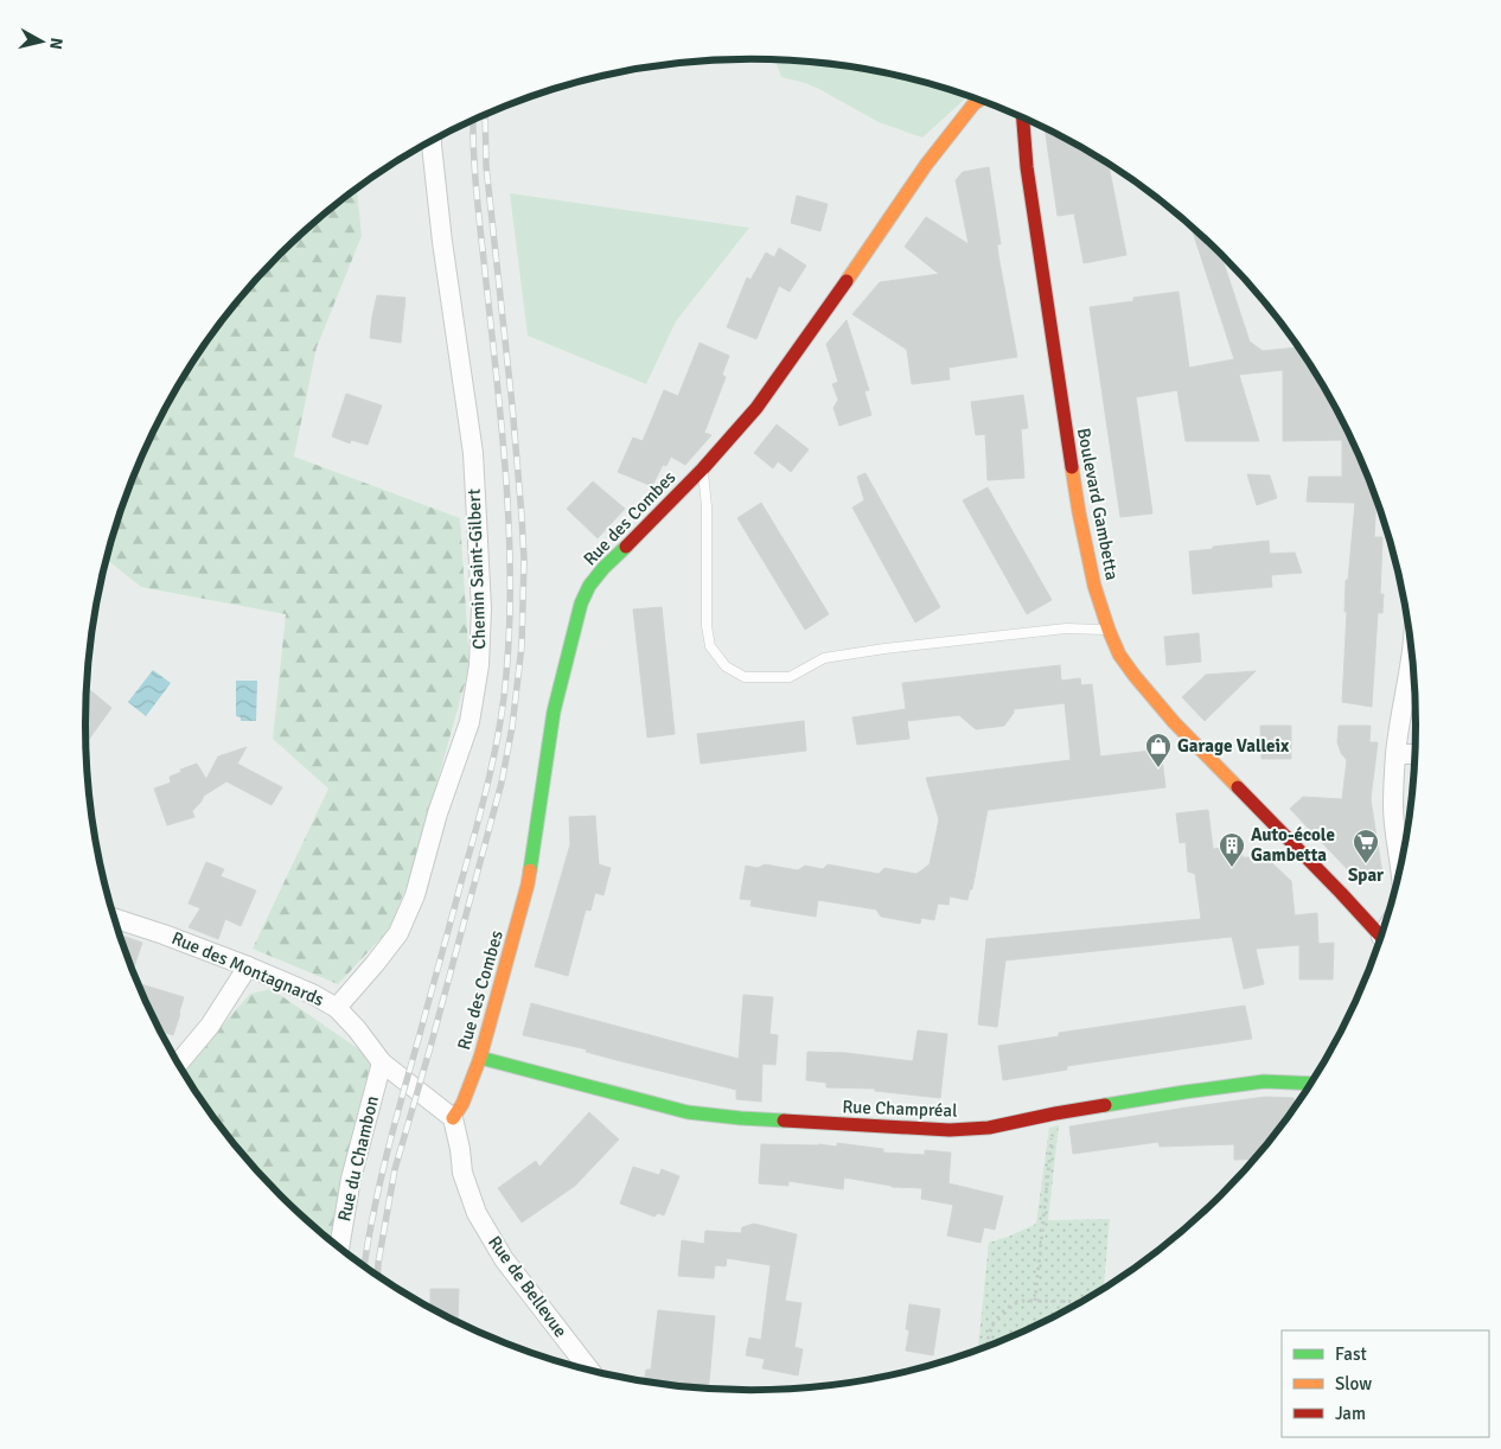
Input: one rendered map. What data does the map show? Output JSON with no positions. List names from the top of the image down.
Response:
{
  "streets": {
    "street": [
      "Boulevard Gambetta",
      "Rue des Combes",
      "Chemin Saint-Gilbert",
      "Rue des Montagnards",
      "Rue Champréal",
      "Rue du Chambon",
      "Rue de Bellevue"
    ]
  },
  "crossings": [
    ["Rue des Combes", "Rue des Montagnards"],
    ["Rue des Combes", "Rue Champréal"],
    ["Rue des Combes", "Rue de Bellevue"],
    ["Chemin Saint-Gilbert", "Rue des Montagnards"],
    ["Rue des Montagnards", "Rue du Chambon"],
    ["Rue des Montagnards", "Rue de Bellevue"]
  ],
  "places": {
    "shop": ["Garage Valleix"],
    "supermarket": ["Spar"],
    "building": ["Auto-école Gambetta"]
  },
  "legend": ["Fast", "Slow", "Jam"],
  "north": "right"
}
